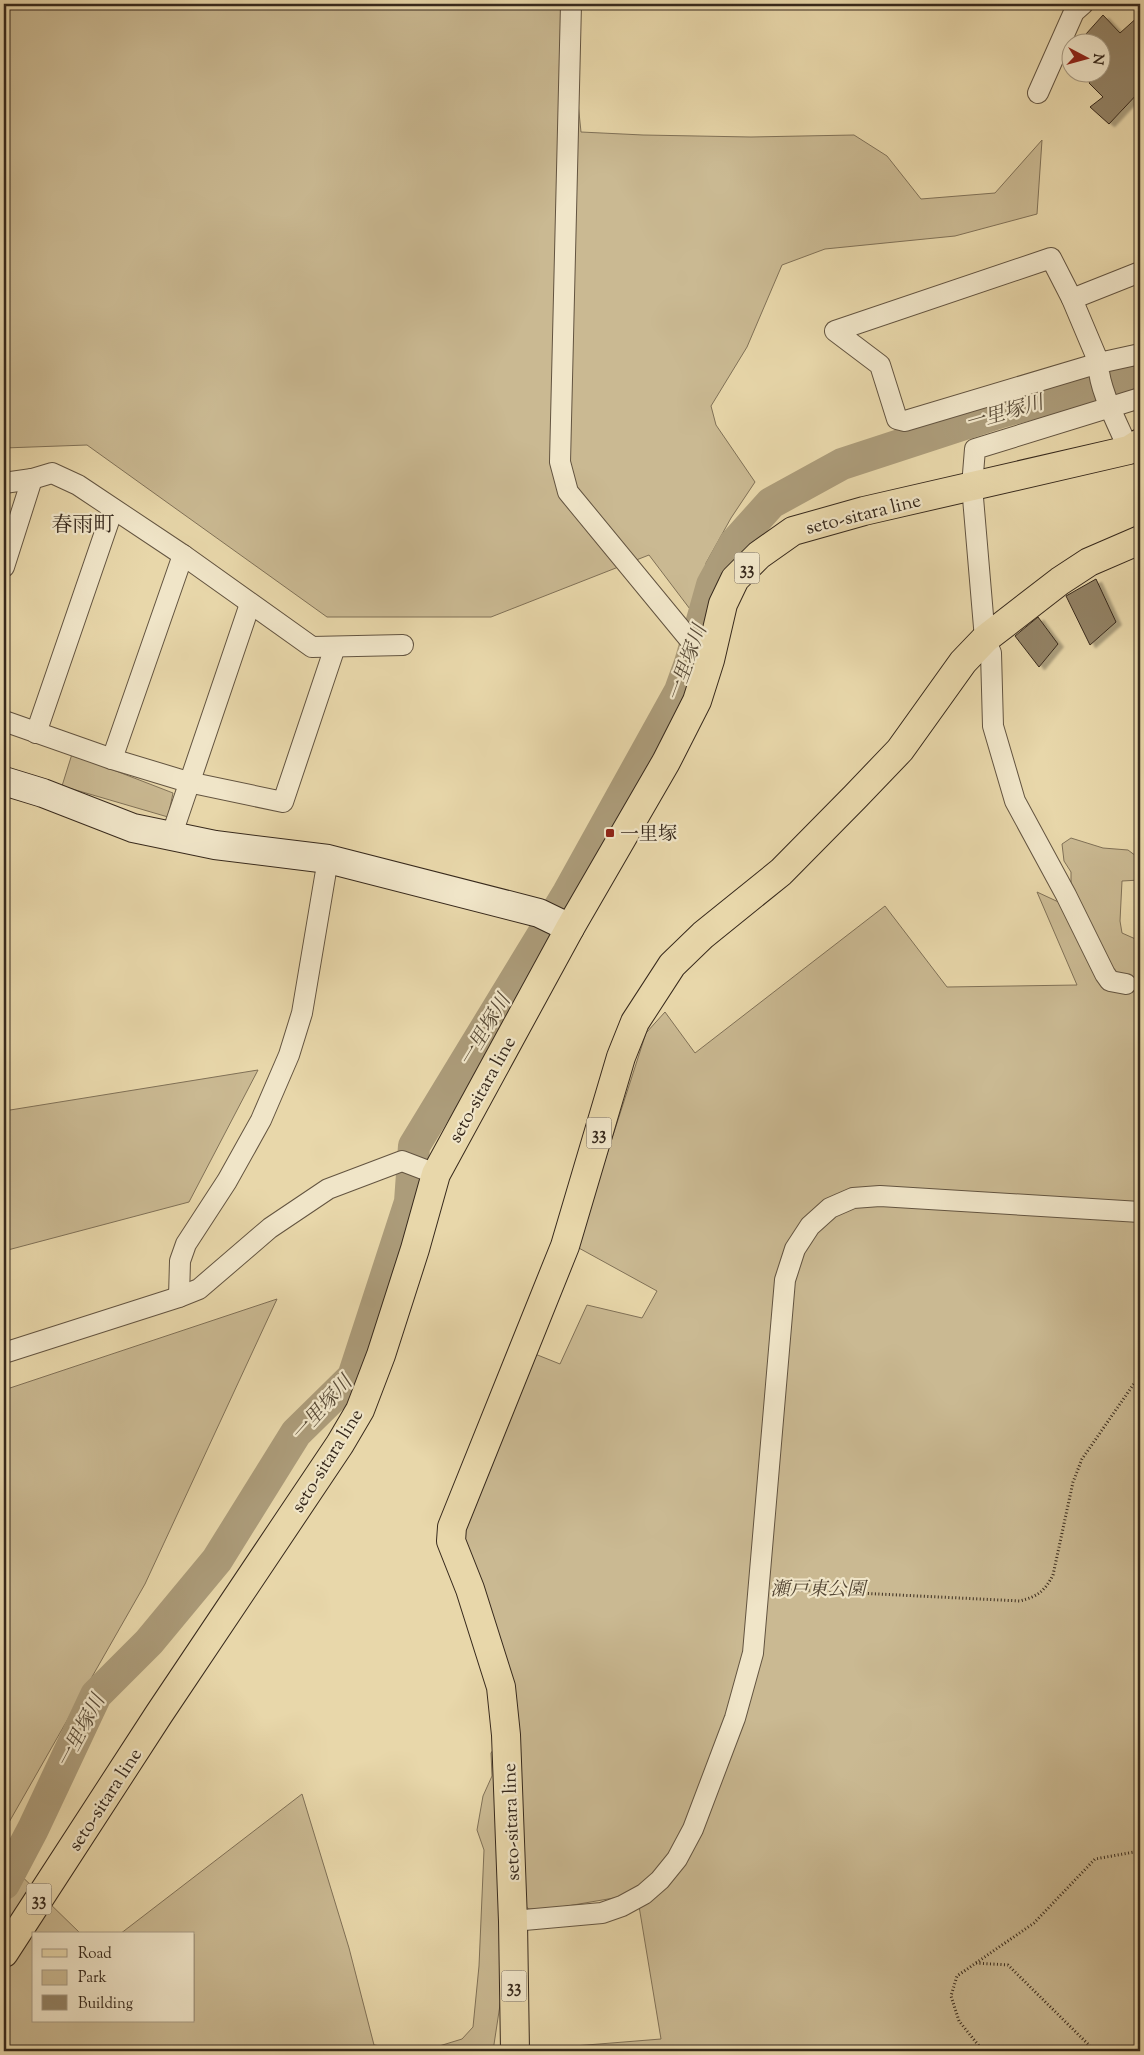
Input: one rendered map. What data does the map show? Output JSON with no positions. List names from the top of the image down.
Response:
{
  "streets": {
    "main road": ["seto-sitara line", "33"]
  },
  "districts": ["春雨町"],
  "water": ["一里塚川"],
  "parks": ["瀬戸東公園"],
  "places": {
    "transit": ["一里塚"]
  },
  "legend": ["Road", "Park", "Building"],
  "north": "right"
}
